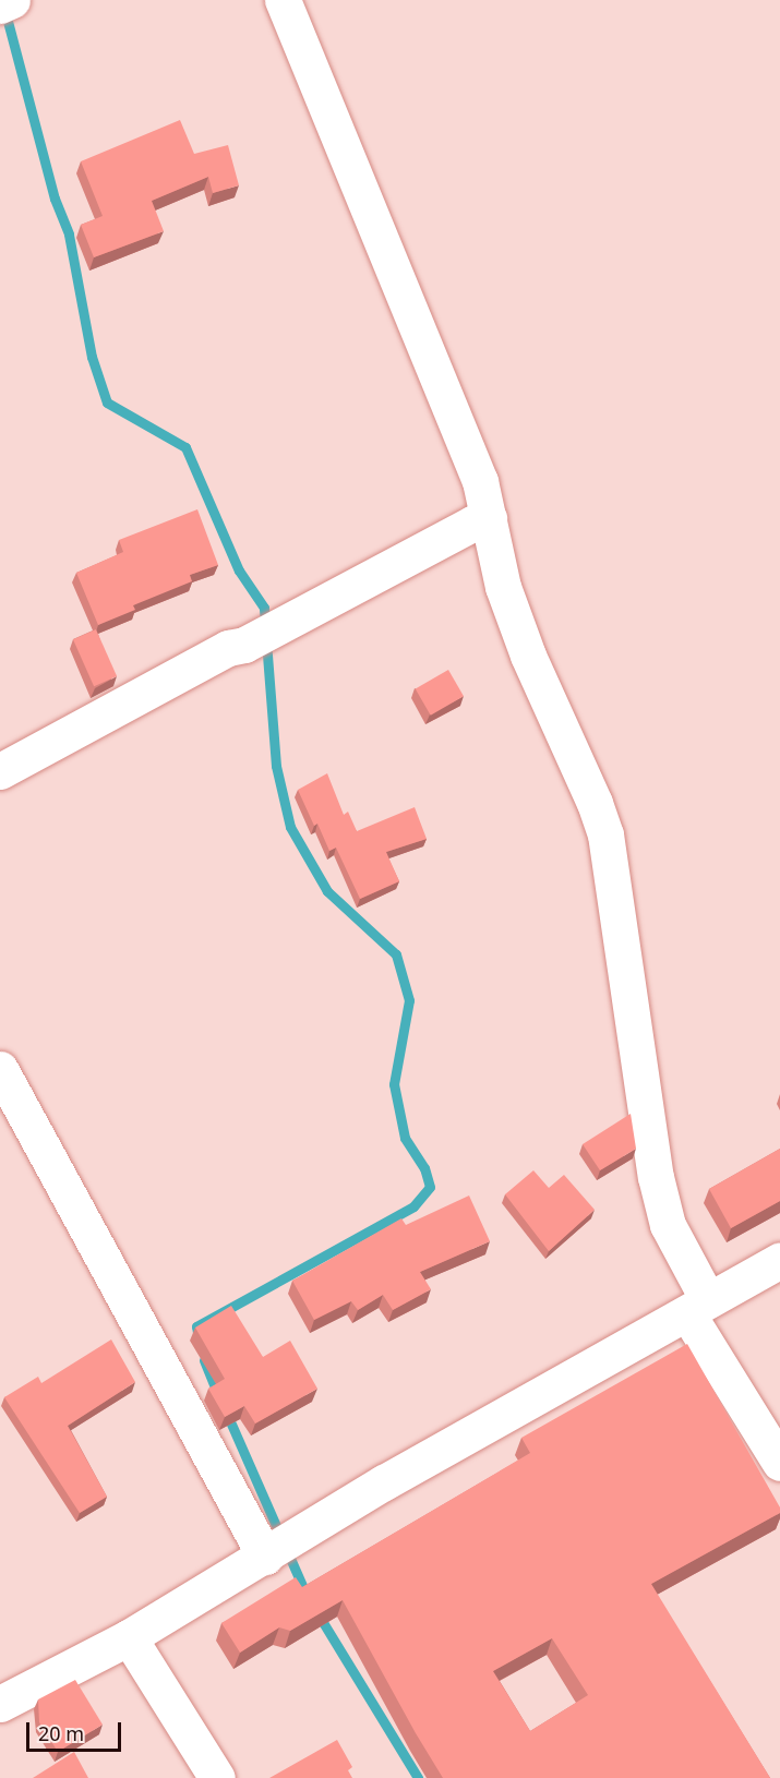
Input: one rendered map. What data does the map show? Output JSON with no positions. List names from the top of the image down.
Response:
{
  "scale_bar": "20 m"
}
